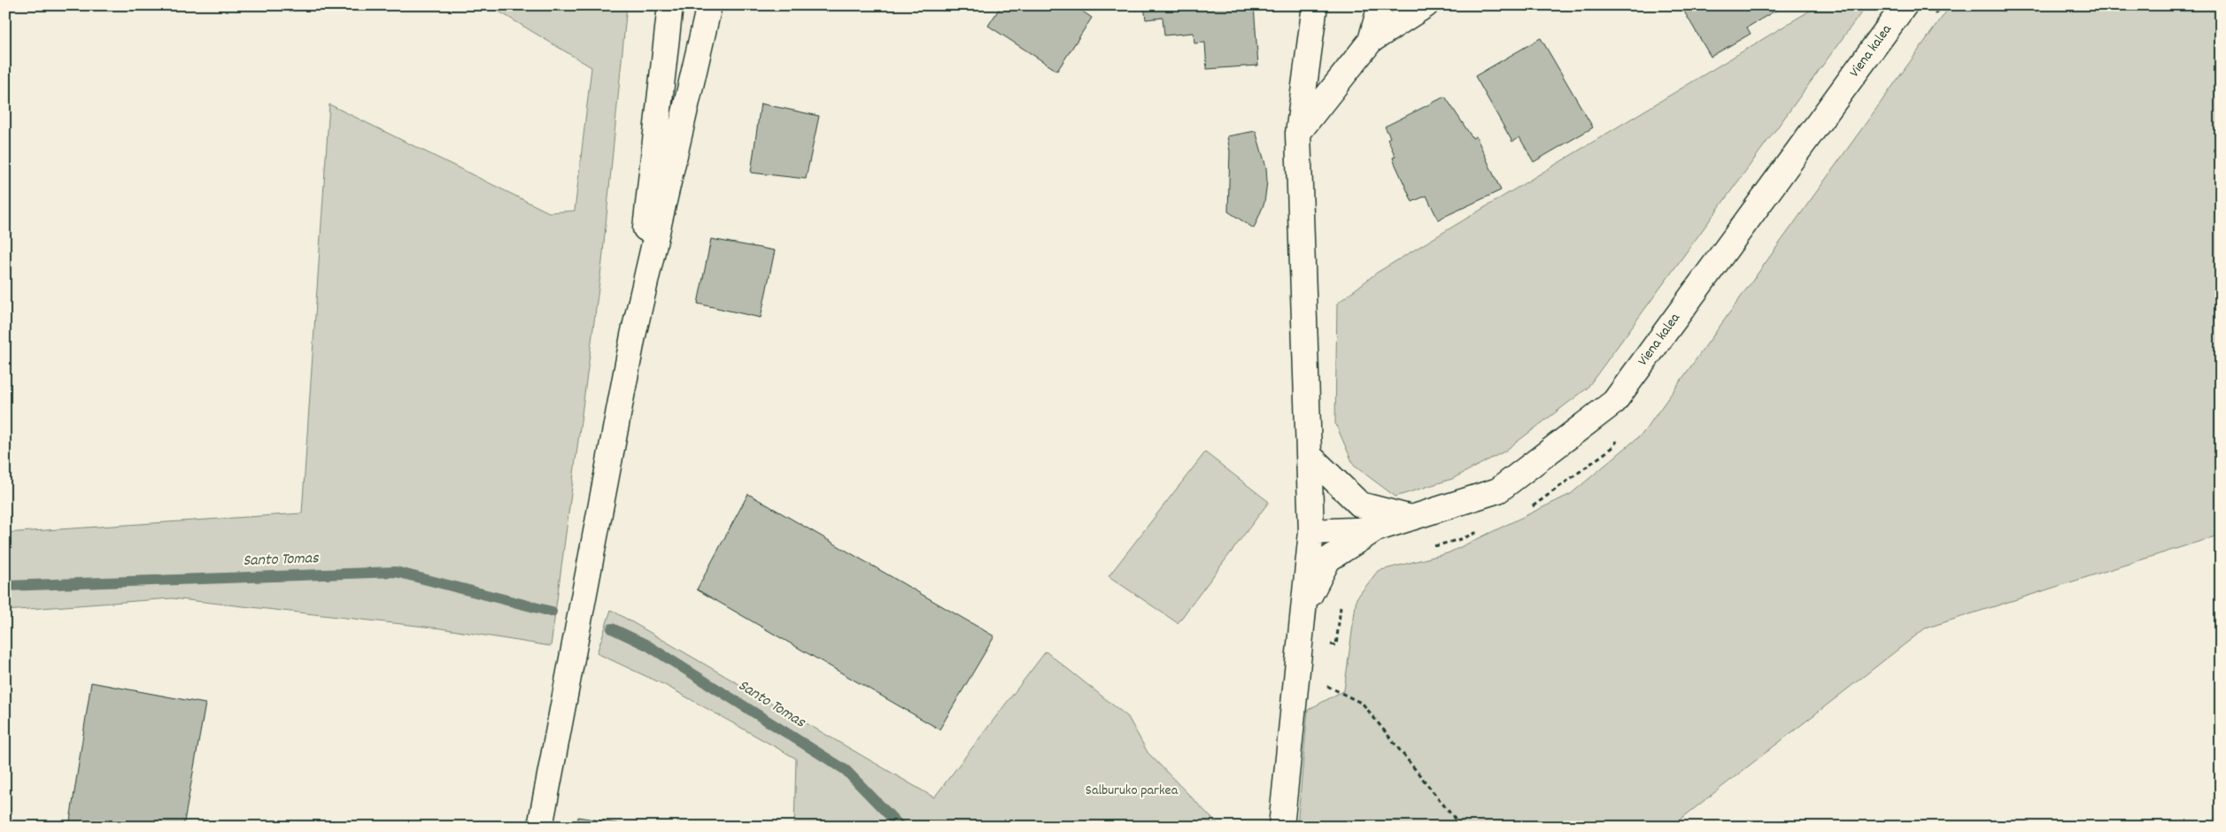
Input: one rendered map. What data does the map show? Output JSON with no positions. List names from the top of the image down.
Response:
{
  "streets": {
    "street": ["Viena kalea"]
  },
  "water": ["Santo Tomas"],
  "parks": ["Salburuko parkea"]
}
